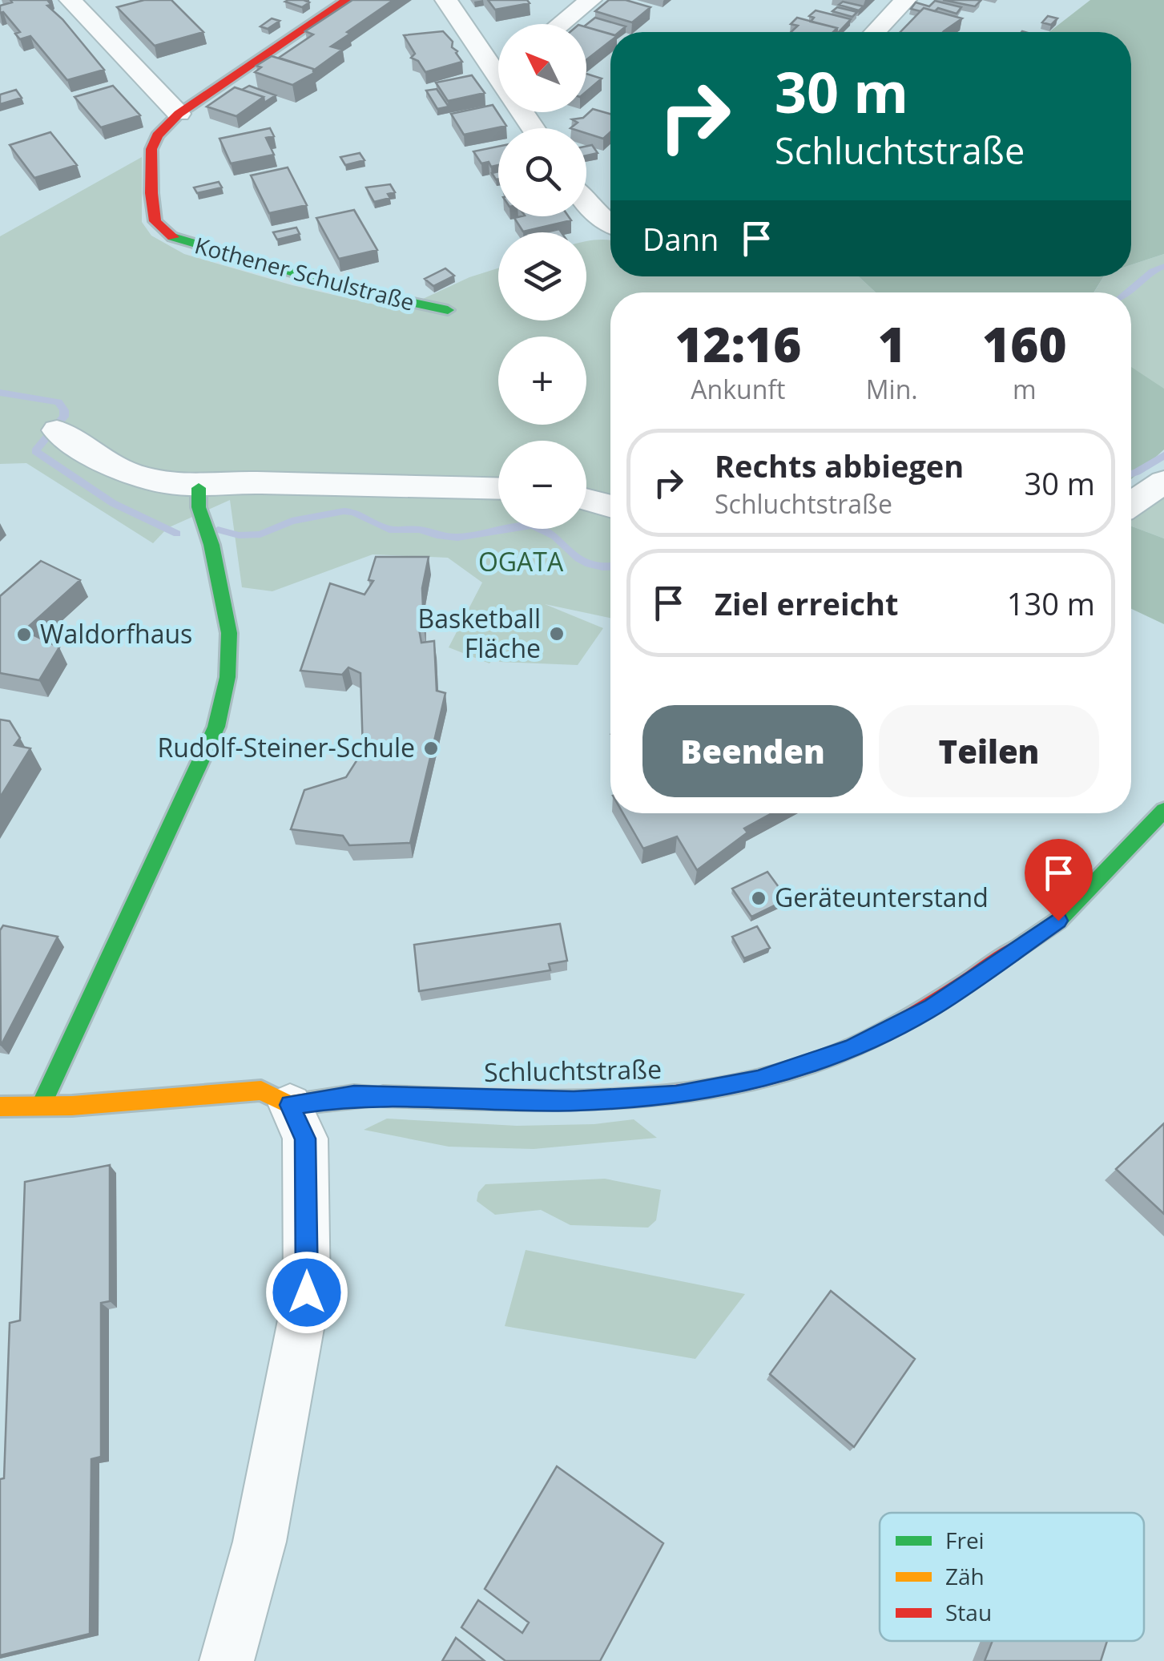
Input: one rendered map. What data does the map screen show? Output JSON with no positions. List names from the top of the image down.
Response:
{
  "streets": {
    "street": ["Kothener Schulstraße", "Schluchtstraße"]
  },
  "parks": ["OGATA"],
  "places": [
    "Basketball Fläche",
    "Waldorfhaus",
    "Rudolf-Steiner-Schule",
    "Geräteunterstand"
  ],
  "legend": ["Frei", "Zäh", "Stau"],
  "north": "top left",
  "page": {
    "map_buttons": ["+", "−"],
    "turn": ["30 m", "Schluchtstraße"],
    "then": "Dann",
    "eta": [
      "12:16",
      "Ankunft",
      "1",
      "Min.",
      "160",
      "m"
    ],
    "list": [
      {
        "name": "Rechts abbiegen",
        "note": "Schluchtstraße",
        "value": "30 m"
      },
      {
        "name": "Ziel erreicht",
        "value": "130 m"
      }
    ],
    "buttons": ["Beenden", "Teilen"]
  }
}
